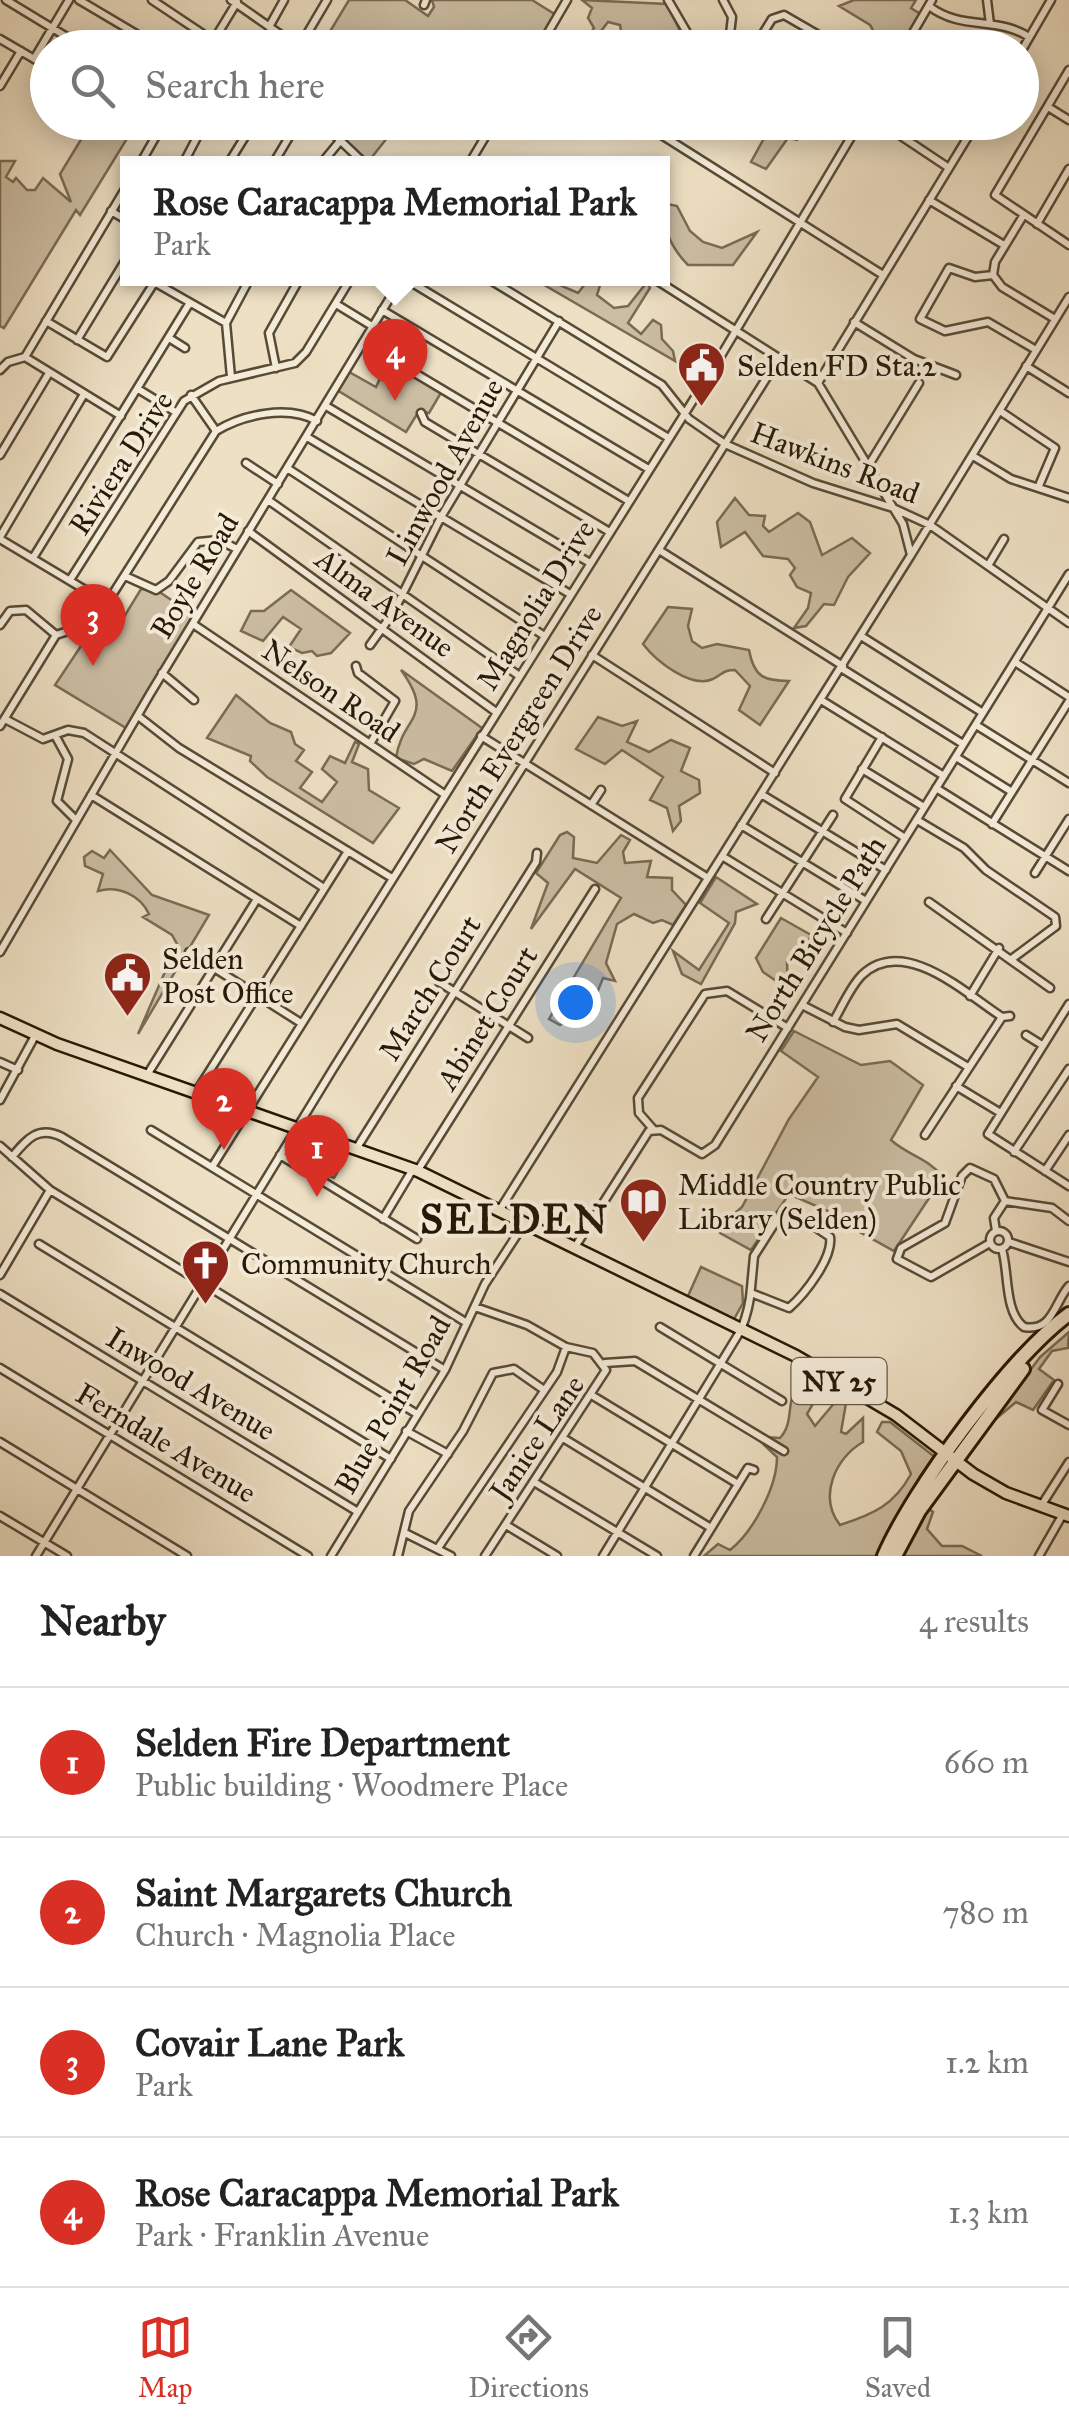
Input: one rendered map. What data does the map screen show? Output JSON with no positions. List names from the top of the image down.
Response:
{
  "streets": {
    "main road": ["NY 25"],
    "street": [
      "Riviera Drive",
      "Hawkins Road",
      "Linwood Avenue",
      "Boyle Road",
      "Alma Avenue",
      "Magnolia Drive",
      "Nelson Road",
      "North Evergreen Drive",
      "North Bicycle Path",
      "March Court",
      "Abinet Court",
      "Inwood Avenue",
      "Blue Point Road",
      "Janice Lane",
      "Ferndale Avenue"
    ]
  },
  "crossings": [
    ["Hawkins Road", "Linwood Avenue"],
    ["Hawkins Road", "Magnolia Drive"],
    ["Hawkins Road", "North Evergreen Drive"],
    ["Hawkins Road", "North Bicycle Path"],
    ["Linwood Avenue", "Alma Avenue"],
    ["Boyle Road", "Alma Avenue"],
    ["Boyle Road", "Nelson Road"],
    ["Alma Avenue", "Magnolia Drive"],
    ["Magnolia Drive", "Nelson Road"],
    ["Magnolia Drive", "NY 25"],
    ["North Evergreen Drive", "NY 25"],
    ["North Evergreen Drive", "Inwood Avenue"],
    ["North Evergreen Drive", "Ferndale Avenue"],
    ["March Court", "NY 25"],
    ["Abinet Court", "NY 25"],
    ["NY 25", "Blue Point Road"],
    ["Inwood Avenue", "Blue Point Road"],
    ["Blue Point Road", "Janice Lane"]
  ],
  "districts": ["SELDEN"],
  "places": {
    "public building": ["Selden FD Sta.2", "Selden Post Office"],
    "library": ["Middle Country Public Library (Selden)"],
    "church": ["Community Church"]
  },
  "page": {
    "search": "Search here",
    "popup": ["Rose Caracappa Memorial Park", "Park"],
    "pins": [
      "4",
      "3",
      "2",
      "1"
    ],
    "heading": ["Nearby", "4 results"],
    "list": [
      {
        "mark": "1",
        "name": "Selden Fire Department",
        "note": "Public building · Woodmere Place",
        "value": "660 m"
      },
      {
        "mark": "2",
        "name": "Saint Margarets Church",
        "note": "Church · Magnolia Place",
        "value": "780 m"
      },
      {
        "mark": "3",
        "name": "Covair Lane Park",
        "note": "Park",
        "value": "1.2 km"
      },
      {
        "mark": "4",
        "name": "Rose Caracappa Memorial Park",
        "note": "Park · Franklin Avenue",
        "value": "1.3 km"
      }
    ],
    "nav": ["Map", "Directions", "Saved"]
  }
}
